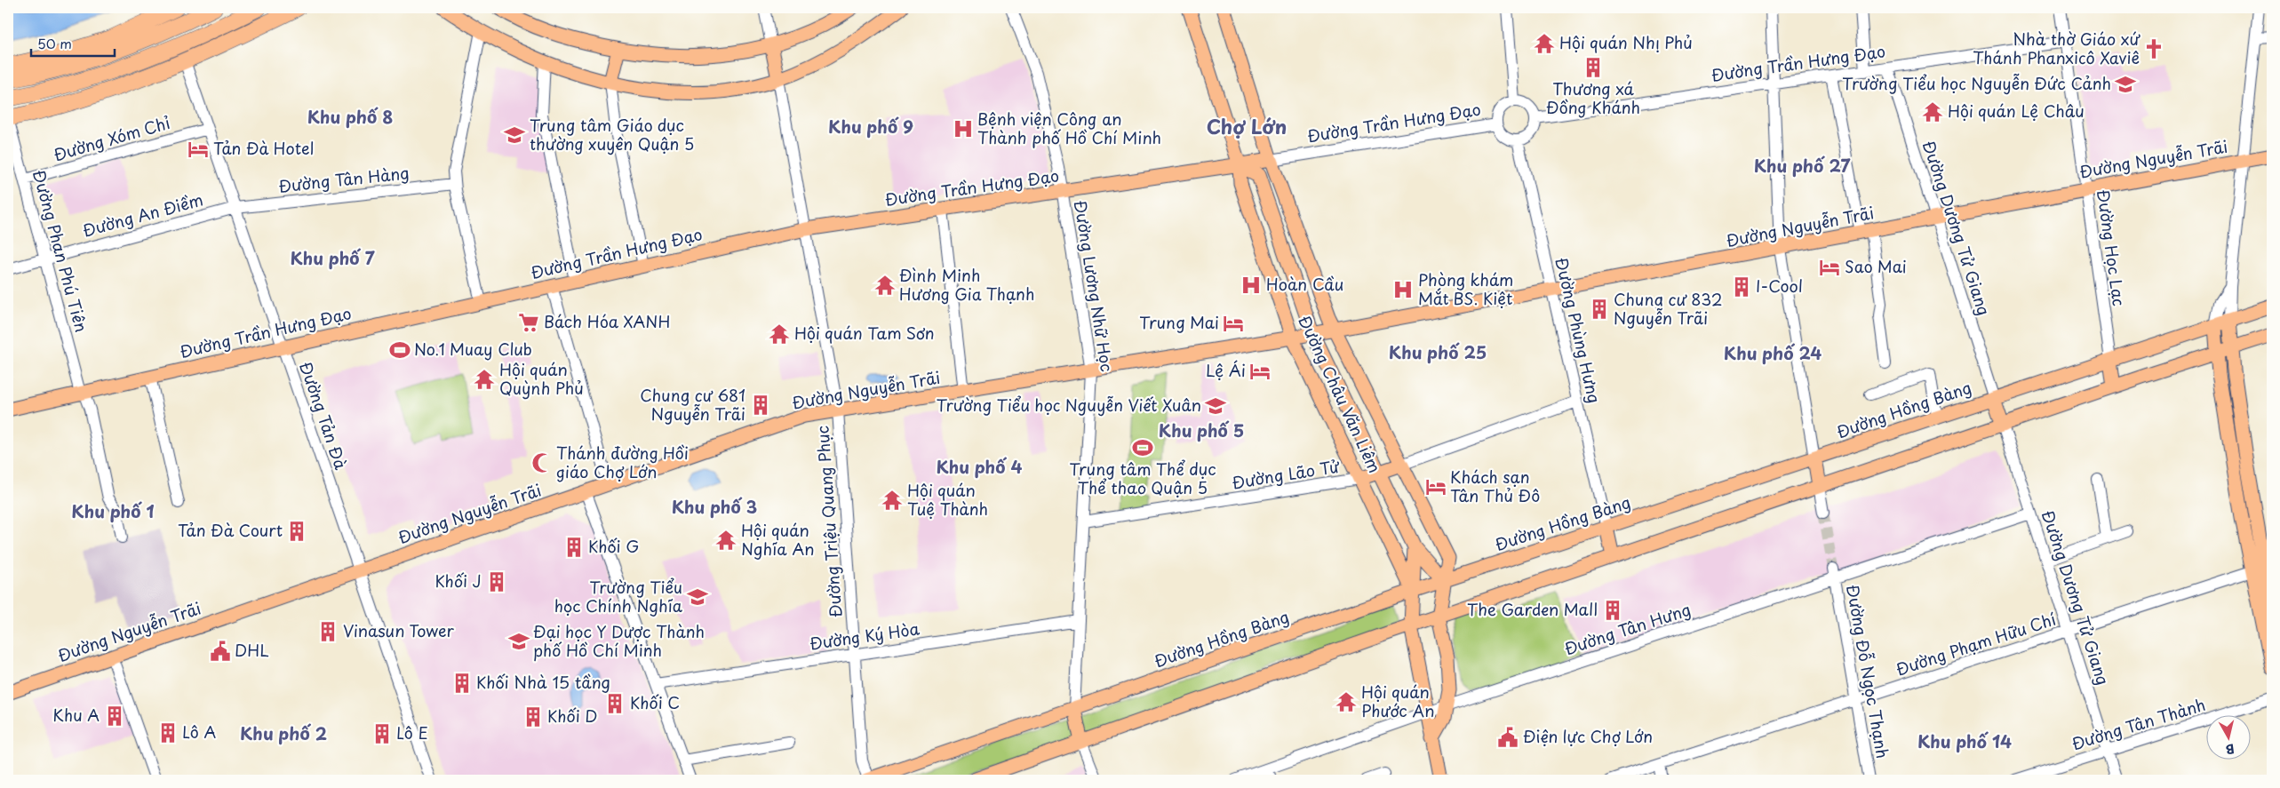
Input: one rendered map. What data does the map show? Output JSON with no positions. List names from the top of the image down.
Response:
{
  "streets": {
    "main road": [
      "Đường Trần Hưng Đạo",
      "Đường Nguyễn Trãi",
      "Đường Châu Văn Liêm",
      "Đường Hồng Bàng"
    ],
    "street": [
      "Đường Xóm Chỉ",
      "Đường Tân Hàng",
      "Đường An Điềm",
      "Đường Dương Tử Giang",
      "Đường Học Lạc",
      "Đường Phan Phú Tiên",
      "Đường Lương Nhữ Học",
      "Đường Phùng Hưng",
      "Đường Tản Đà",
      "Đường Lão Tử",
      "Đường Triệu Quang Phục",
      "Đường Tân Hưng",
      "Đường Ký Hòa",
      "Đường Phạm Hữu Chí",
      "Đường Đỗ Ngọc Thạnh",
      "Đường Tân Thành"
    ]
  },
  "crossings": [
    ["Đường Trần Hưng Đạo", "Đường Dương Tử Giang"],
    ["Đường Trần Hưng Đạo", "Đường Học Lạc"],
    ["Đường Trần Hưng Đạo", "Đường Phan Phú Tiên"],
    ["Đường Trần Hưng Đạo", "Đường Lương Nhữ Học"],
    ["Đường Trần Hưng Đạo", "Đường Phùng Hưng"],
    ["Đường Trần Hưng Đạo", "Đường Châu Văn Liêm"],
    ["Đường Trần Hưng Đạo", "Đường Tản Đà"],
    ["Đường Trần Hưng Đạo", "Đường Triệu Quang Phục"],
    ["Đường Xóm Chỉ", "Đường Phan Phú Tiên"],
    ["Đường Xóm Chỉ", "Đường Tản Đà"],
    ["Đường Nguyễn Trãi", "Đường Dương Tử Giang"],
    ["Đường Nguyễn Trãi", "Đường Học Lạc"],
    ["Đường Nguyễn Trãi", "Đường Lương Nhữ Học"],
    ["Đường Nguyễn Trãi", "Đường Phùng Hưng"],
    ["Đường Nguyễn Trãi", "Đường Châu Văn Liêm"],
    ["Đường Nguyễn Trãi", "Đường Tản Đà"],
    ["Đường Nguyễn Trãi", "Đường Triệu Quang Phục"],
    ["Đường Tân Hàng", "Đường An Điềm"],
    ["Đường Tân Hàng", "Đường Tản Đà"],
    ["Đường An Điềm", "Đường Phan Phú Tiên"],
    ["Đường An Điềm", "Đường Tản Đà"],
    ["Đường Dương Tử Giang", "Đường Hồng Bàng"],
    ["Đường Dương Tử Giang", "Đường Tân Hưng"],
    ["Đường Dương Tử Giang", "Đường Phạm Hữu Chí"],
    ["Đường Dương Tử Giang", "Đường Tân Thành"],
    ["Đường Học Lạc", "Đường Hồng Bàng"],
    ["Đường Lương Nhữ Học", "Đường Hồng Bàng"],
    ["Đường Lương Nhữ Học", "Đường Lão Tử"],
    ["Đường Lương Nhữ Học", "Đường Ký Hòa"],
    ["Đường Phùng Hưng", "Đường Hồng Bàng"],
    ["Đường Châu Văn Liêm", "Đường Hồng Bàng"],
    ["Đường Châu Văn Liêm", "Đường Lão Tử"],
    ["Đường Hồng Bàng", "Đường Triệu Quang Phục"],
    ["Đường Triệu Quang Phục", "Đường Ký Hòa"],
    ["Đường Tân Hưng", "Đường Đỗ Ngọc Thạnh"],
    ["Đường Phạm Hữu Chí", "Đường Đỗ Ngọc Thạnh"]
  ],
  "districts": [
    "Khu phố 8",
    "Khu phố 9",
    "Chợ Lớn",
    "Khu phố 27",
    "Khu phố 7",
    "Khu phố 25",
    "Khu phố 24",
    "Khu phố 5",
    "Khu phố 4",
    "Khu phố 3",
    "Khu phố 1",
    "Khu phố 2",
    "Khu phố 14"
  ],
  "places": {
    "temple": [
      "Hội quán Nhị Phủ",
      "Hội quán Lệ Châu",
      "Đình Minh Hương Gia Thạnh",
      "Hội quán Tam Sơn",
      "Hội quán Quỳnh Phủ",
      "Hội quán Tuệ Thành",
      "Hội quán Nghĩa An",
      "Hội quán Phước An"
    ],
    "church": ["Nhà thờ Giáo xứ Thánh Phanxicô Xaviê"],
    "building": [
      "Thương xá Đồng Khánh",
      "I-Cool",
      "Chung cư 832 Nguyễn Trãi",
      "Chung cư 681 Nguyễn Trãi",
      "Tản Đà Court",
      "Khối G",
      "Khối J",
      "The Garden Mall",
      "Vinasun Tower",
      "Khối Nhà 15 tầng",
      "Khối C",
      "Khu A",
      "Khối D",
      "Lô A",
      "Lô E"
    ],
    "school or university": [
      "Trường Tiểu học Nguyễn Đức Cảnh",
      "Trung tâm Giáo dục thường xuyên Quận 5",
      "Trường Tiểu học Nguyễn Viết Xuân",
      "Trường Tiểu học Chính Nghĩa",
      "Đại học Y Dược Thành phố Hồ Chí Minh"
    ],
    "hospital": ["Bệnh viện Công an Thành phố Hồ Chí Minh", "Hoàn Cầu", "Phòng khám Mắt BS. Kiệt"],
    "hotel": [
      "Tản Đà Hotel",
      "Sao Mai",
      "Trung Mai",
      "Lệ Ái",
      "Khách sạn Tân Thủ Đô"
    ],
    "supermarket": ["Bách Hóa XANH"],
    "sports": ["No.1 Muay Club", "Trung tâm Thể dục Thể thao Quận 5"],
    "mosque": ["Thánh đường Hồi giáo Chợ Lớn"],
    "public building": ["DHL", "Điện lực Chợ Lớn"]
  },
  "scale_bar": "50 m",
  "north": "bottom"
}
